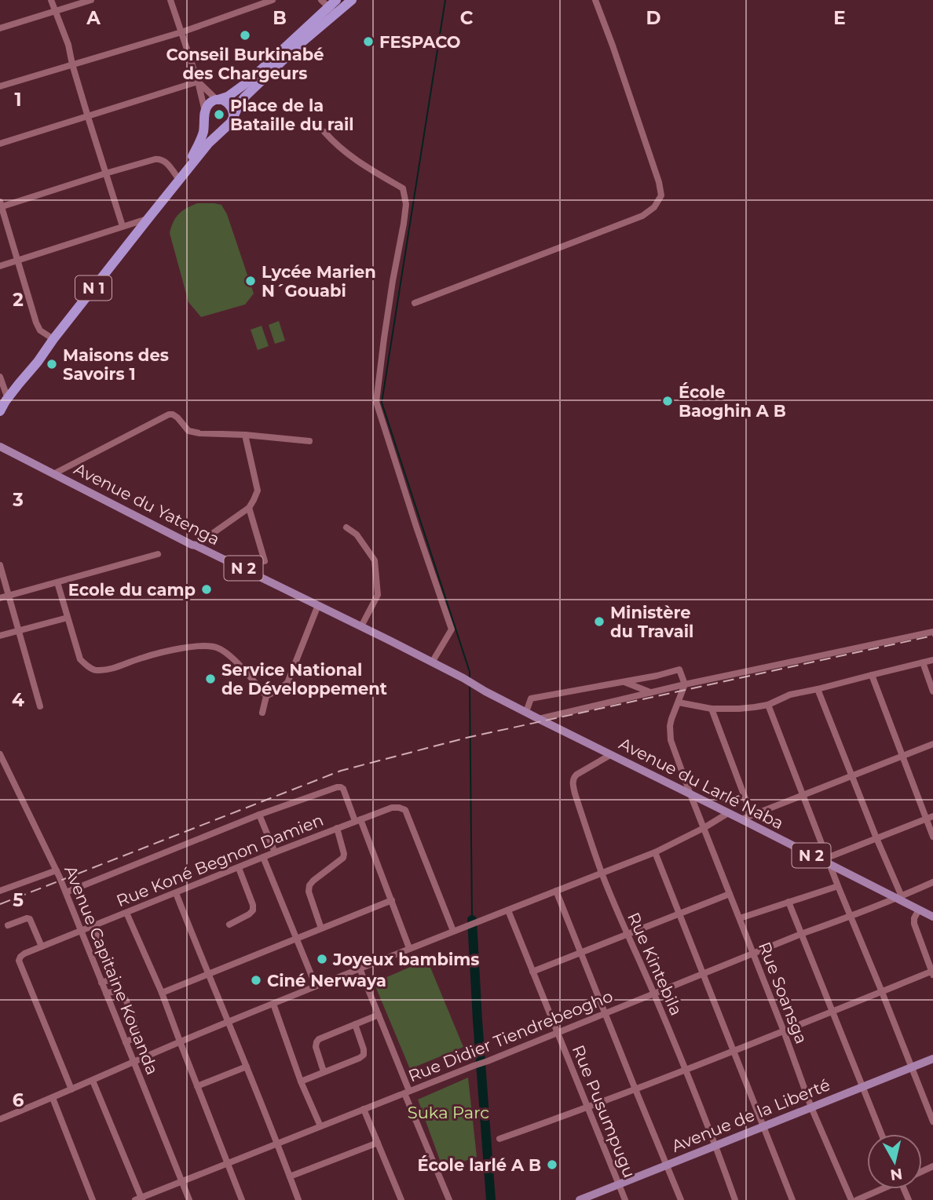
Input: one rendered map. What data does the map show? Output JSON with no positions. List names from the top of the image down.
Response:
{
  "streets": {
    "highway": ["N 1"],
    "main road": [
      "Avenue du Yatenga",
      "N 2",
      "Avenue du Larlé Naba",
      "Avenue de la Liberté"
    ],
    "street": [
      "Rue Koné Begnon Damien",
      "Rue Kintebila",
      "Avenue Capitaine Kouanda",
      "Rue Soansga",
      "Rue Didier Tiendrebeogho",
      "Rue Pusumpugu"
    ]
  },
  "crossings": [
    ["Avenue du Yatenga", "Avenue du Larlé Naba"],
    ["Avenue du Larlé Naba", "Rue Kintebila"],
    ["Avenue du Larlé Naba", "Rue Soansga"],
    ["Avenue du Larlé Naba", "Rue Didier Tiendrebeogho"],
    ["Rue Koné Begnon Damien", "Avenue Capitaine Kouanda"],
    ["Rue Kintebila", "Rue Didier Tiendrebeogho"],
    ["Rue Kintebila", "Avenue de la Liberté"],
    ["Avenue Capitaine Kouanda", "Rue Didier Tiendrebeogho"],
    ["Rue Soansga", "Rue Didier Tiendrebeogho"],
    ["Rue Soansga", "Avenue de la Liberté"],
    ["Rue Didier Tiendrebeogho", "Rue Pusumpugu"],
    ["Rue Pusumpugu", "Avenue de la Liberté"]
  ],
  "parks": ["Suka Parc"],
  "places": [
    "Conseil Burkinabé des Chargeurs",
    "FESPACO",
    "Place de la Bataille du rail",
    "Lycée Marien N´Gouabi",
    "Maisons des Savoirs 1",
    "École Baoghin A B",
    "Ecole du camp",
    "Ministère du Travail",
    "Service National de Développement",
    "Joyeux bambims",
    "Ciné Nerwaya",
    "École larlé A B"
  ],
  "north": "bottom",
  "grid": {
    "columns": [
      "A",
      "B",
      "C",
      "D",
      "E"
    ],
    "rows": [
      "1",
      "2",
      "3",
      "4",
      "5",
      "6"
    ]
  }
}
